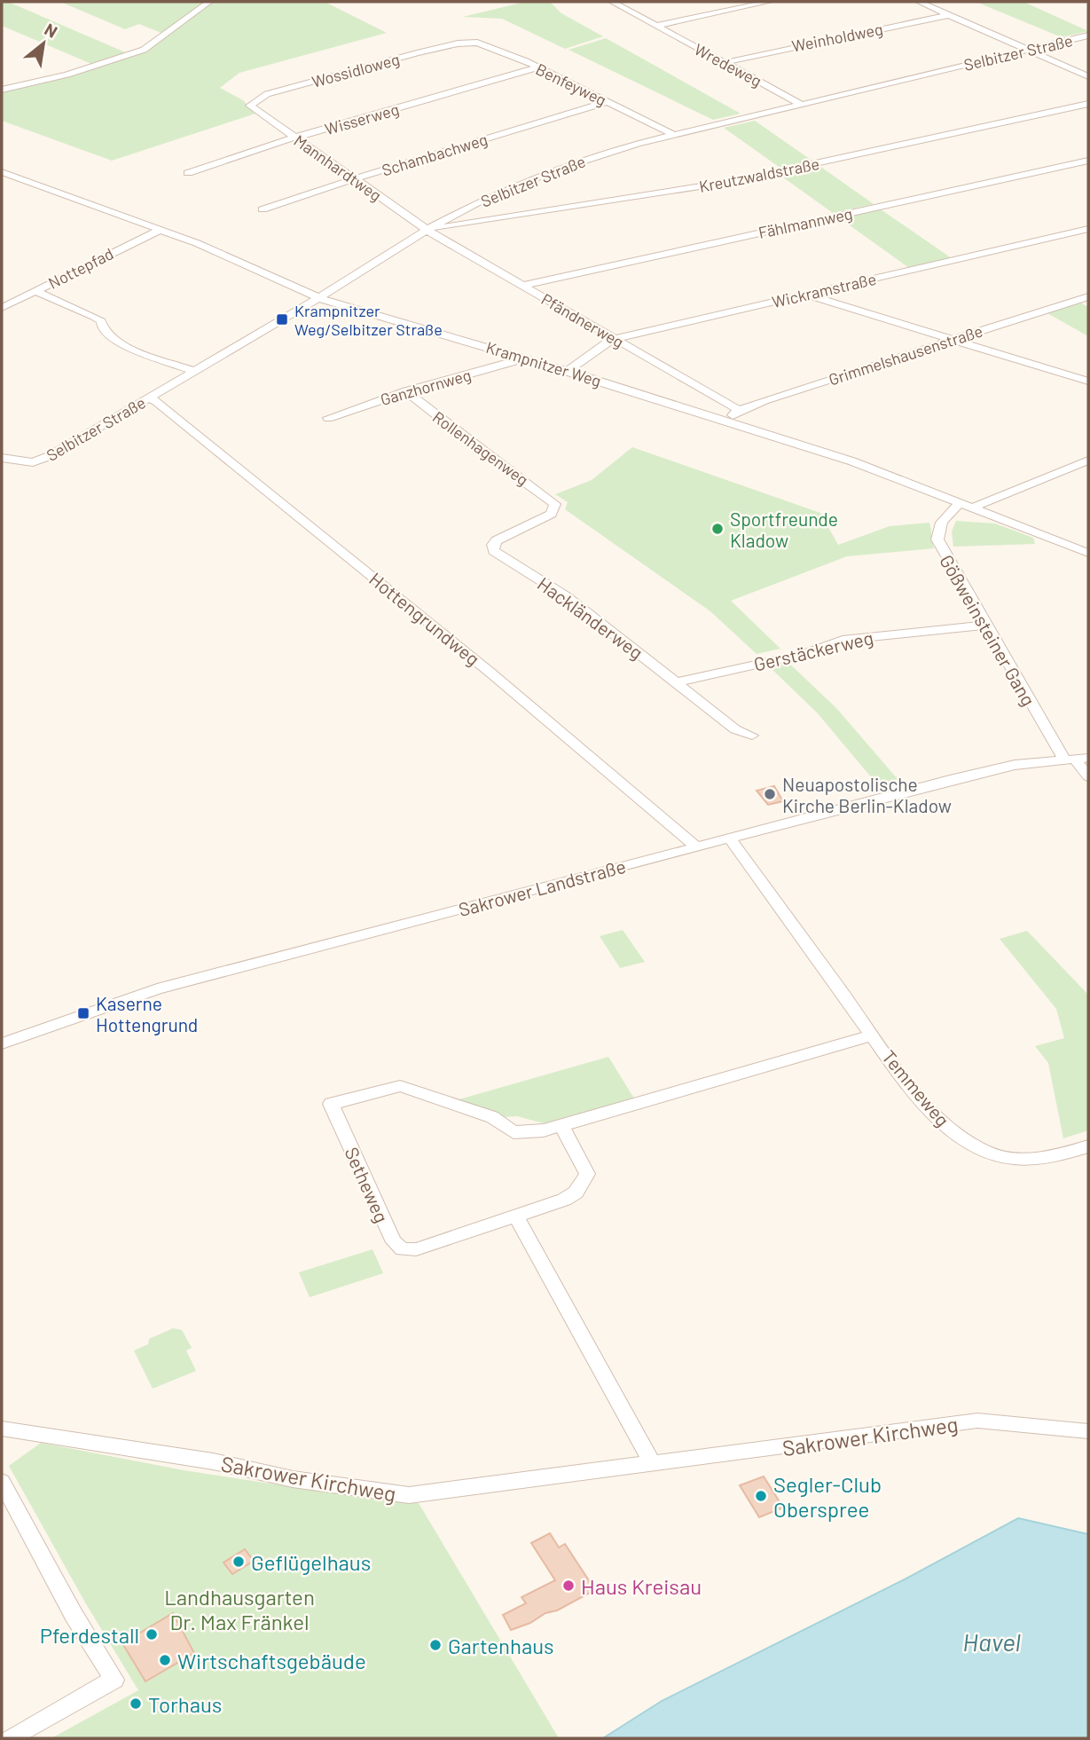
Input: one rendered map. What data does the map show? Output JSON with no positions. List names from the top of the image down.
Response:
{
  "streets": {
    "street": [
      "Weinholdweg",
      "Selbitzer Straße",
      "Wredeweg",
      "Wossidloweg",
      "Benfeyweg",
      "Wisserweg",
      "Schambachweg",
      "Mannhardtweg",
      "Kreutzwaldstraße",
      "Fählmannweg",
      "Nottepfad",
      "Wickramstraße",
      "Pfändnerweg",
      "Grimmelshausenstraße",
      "Krampnitzer Weg",
      "Ganzhornweg",
      "Rollenhagenweg",
      "Hackländerweg",
      "Hottengrundweg",
      "Gößweinsteiner Gang",
      "Gerstäckerweg",
      "Sakrower Landstraße",
      "Temmeweg",
      "Setheweg",
      "Sakrower Kirchweg"
    ]
  },
  "crossings": [
    ["Weinholdweg", "Wredeweg"],
    ["Selbitzer Straße", "Wredeweg"],
    ["Selbitzer Straße", "Benfeyweg"],
    ["Selbitzer Straße", "Mannhardtweg"],
    ["Selbitzer Straße", "Kreutzwaldstraße"],
    ["Selbitzer Straße", "Pfändnerweg"],
    ["Selbitzer Straße", "Krampnitzer Weg"],
    ["Selbitzer Straße", "Hottengrundweg"],
    ["Wossidloweg", "Benfeyweg"],
    ["Wossidloweg", "Mannhardtweg"],
    ["Benfeyweg", "Wisserweg"],
    ["Benfeyweg", "Schambachweg"],
    ["Wisserweg", "Mannhardtweg"],
    ["Schambachweg", "Mannhardtweg"],
    ["Mannhardtweg", "Kreutzwaldstraße"],
    ["Mannhardtweg", "Pfändnerweg"],
    ["Kreutzwaldstraße", "Pfändnerweg"],
    ["Fählmannweg", "Pfändnerweg"],
    ["Nottepfad", "Krampnitzer Weg"],
    ["Wickramstraße", "Pfändnerweg"],
    ["Wickramstraße", "Krampnitzer Weg"],
    ["Pfändnerweg", "Grimmelshausenstraße"],
    ["Grimmelshausenstraße", "Krampnitzer Weg"],
    ["Krampnitzer Weg", "Ganzhornweg"],
    ["Krampnitzer Weg", "Gößweinsteiner Gang"],
    ["Ganzhornweg", "Rollenhagenweg"],
    ["Rollenhagenweg", "Hackländerweg"],
    ["Hackländerweg", "Gerstäckerweg"],
    ["Hottengrundweg", "Sakrower Landstraße"],
    ["Gößweinsteiner Gang", "Gerstäckerweg"],
    ["Gößweinsteiner Gang", "Sakrower Landstraße"],
    ["Sakrower Landstraße", "Temmeweg"],
    ["Temmeweg", "Setheweg"]
  ],
  "water": ["Havel"],
  "parks": ["Landhausgarten Dr. Max Fränkel"],
  "places": {
    "transit": ["Krampnitzer Weg/Selbitzer Straße", "Kaserne Hottengrund"],
    "other": [
      "Sportfreunde Kladow",
      "Neuapostolische Kirche Berlin-Kladow",
      "Segler-Club Oberspree",
      "Geflügelhaus",
      "Haus Kreisau",
      "Pferdestall",
      "Gartenhaus",
      "Wirtschaftsgebäude",
      "Torhaus"
    ]
  },
  "north": "top right"
}
